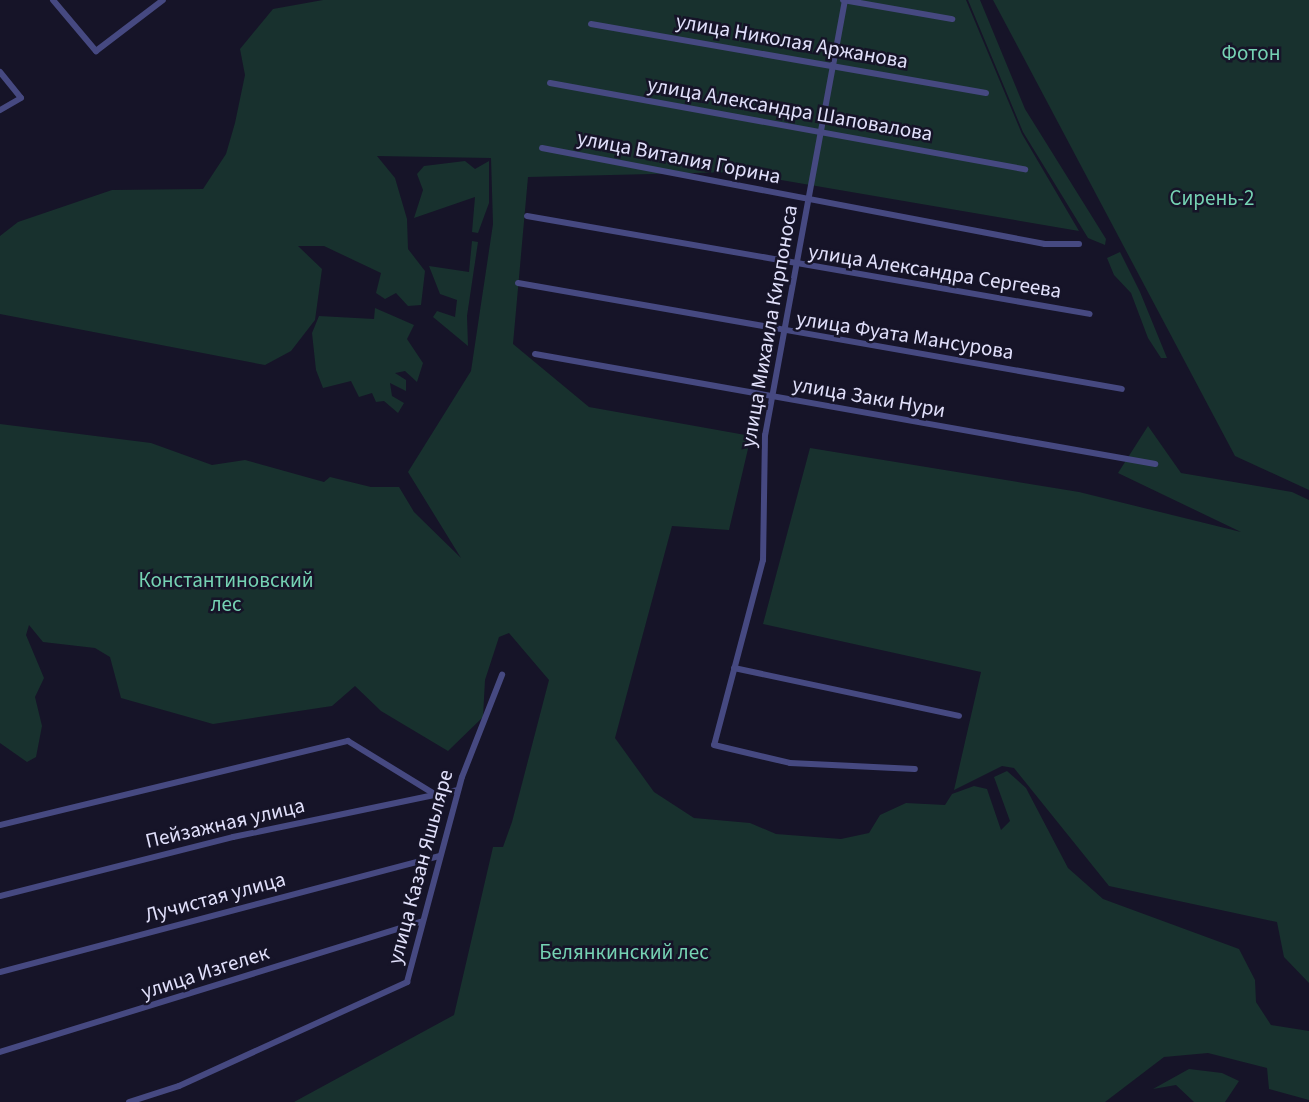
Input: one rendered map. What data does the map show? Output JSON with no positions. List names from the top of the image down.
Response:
{
  "streets": {
    "street": [
      "улица Николая Аржанова",
      "улица Александра Шаповалова",
      "улица Виталия Горина",
      "улица Александра Сергеева",
      "улица Михаила Кирпоноса",
      "улица Фуата Мансурова",
      "улица Заки Нури",
      "Пейзажная улица",
      "улица Казан Яшьляре",
      "Лучистая улица",
      "улица Изгелек"
    ]
  },
  "crossings": [
    ["улица Николая Аржанова", "улица Михаила Кирпоноса"],
    ["улица Александра Шаповалова", "улица Михаила Кирпоноса"],
    ["улица Виталия Горина", "улица Михаила Кирпоноса"],
    ["улица Александра Сергеева", "улица Михаила Кирпоноса"],
    ["улица Михаила Кирпоноса", "улица Фуата Мансурова"],
    ["улица Михаила Кирпоноса", "улица Заки Нури"],
    ["Пейзажная улица", "улица Казан Яшьляре"],
    ["улица Казан Яшьляре", "Лучистая улица"],
    ["улица Казан Яшьляре", "улица Изгелек"]
  ],
  "parks": [
    "Фотон",
    "Сирень-2",
    "Константиновский лес",
    "Белянкинский лес"
  ]
}
